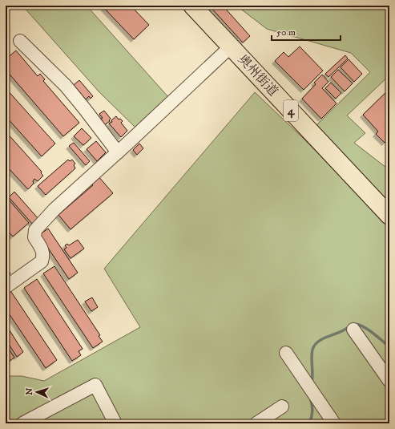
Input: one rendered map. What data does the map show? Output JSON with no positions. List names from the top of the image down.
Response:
{
  "streets": {
    "highway": ["奥州街道", "4"]
  },
  "scale_bar": "50 m",
  "north": "left"
}
